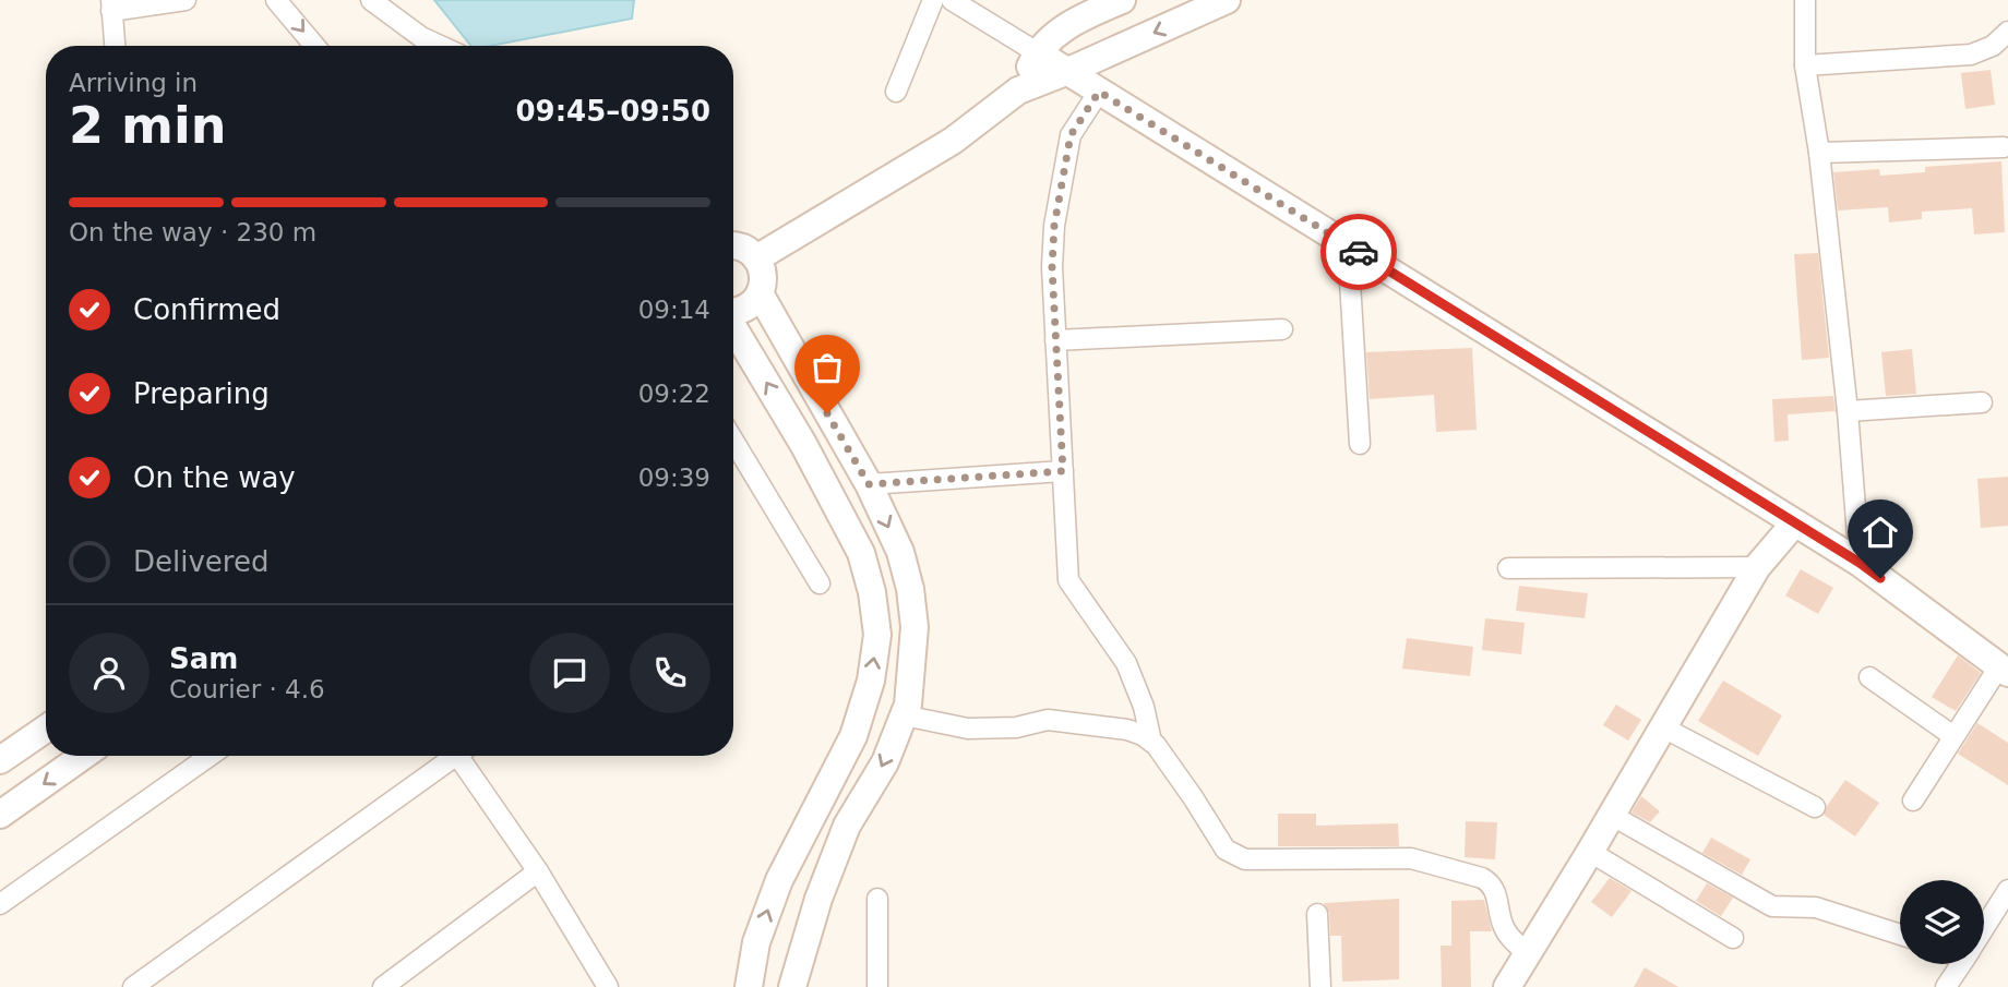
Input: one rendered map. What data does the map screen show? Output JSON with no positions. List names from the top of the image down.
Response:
{
  "page": {
    "heading": ["2 min", "Arriving in", "09:45–09:50"],
    "panel": ["Sam", "Courier · 4.6"],
    "bar": "On the way · 230 m",
    "list": [
      ["Confirmed", "09:14"],
      ["Preparing", "09:22"],
      ["On the way", "09:39"],
      "Delivered"
    ]
  }
}
